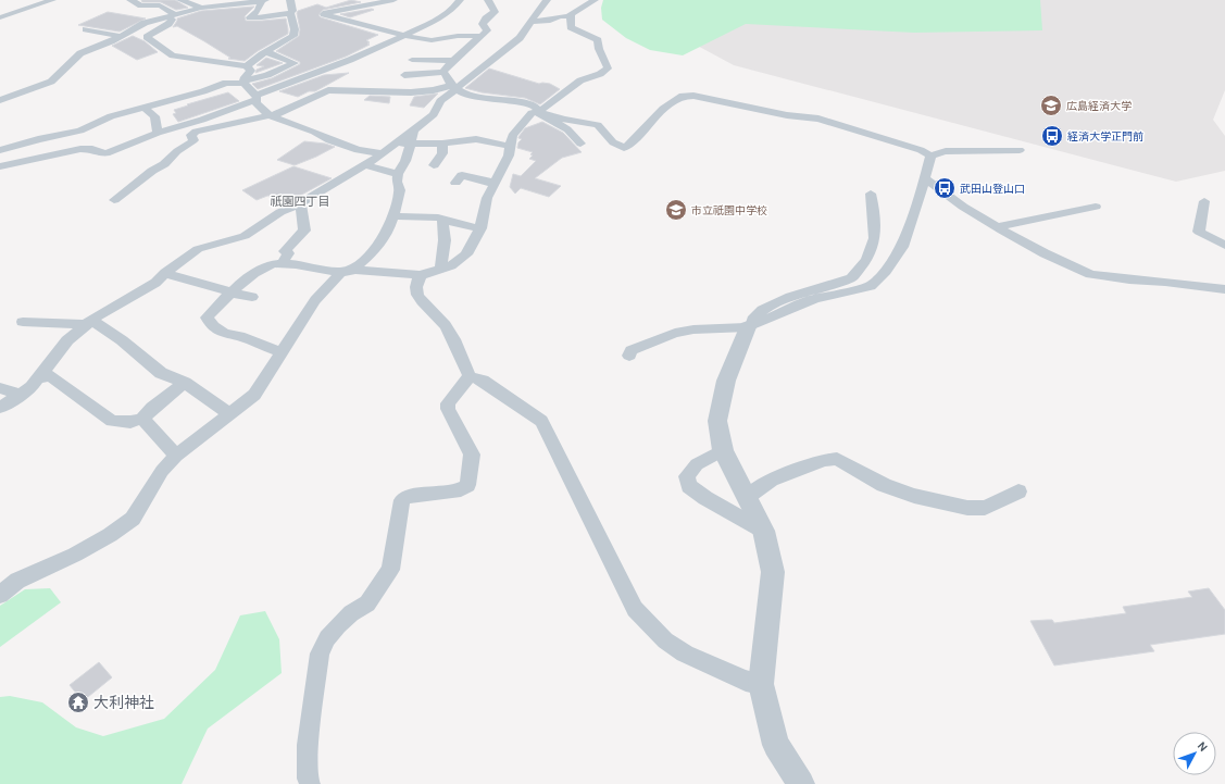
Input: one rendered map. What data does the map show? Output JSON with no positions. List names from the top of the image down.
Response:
{
  "districts": ["祇園四丁目"],
  "places": {
    "school or university": ["広島経済大学", "市立祇園中学校"],
    "bus stop": ["経済大学正門前", "武田山登山口"],
    "temple": ["大利神社"]
  },
  "north": "top right"
}
